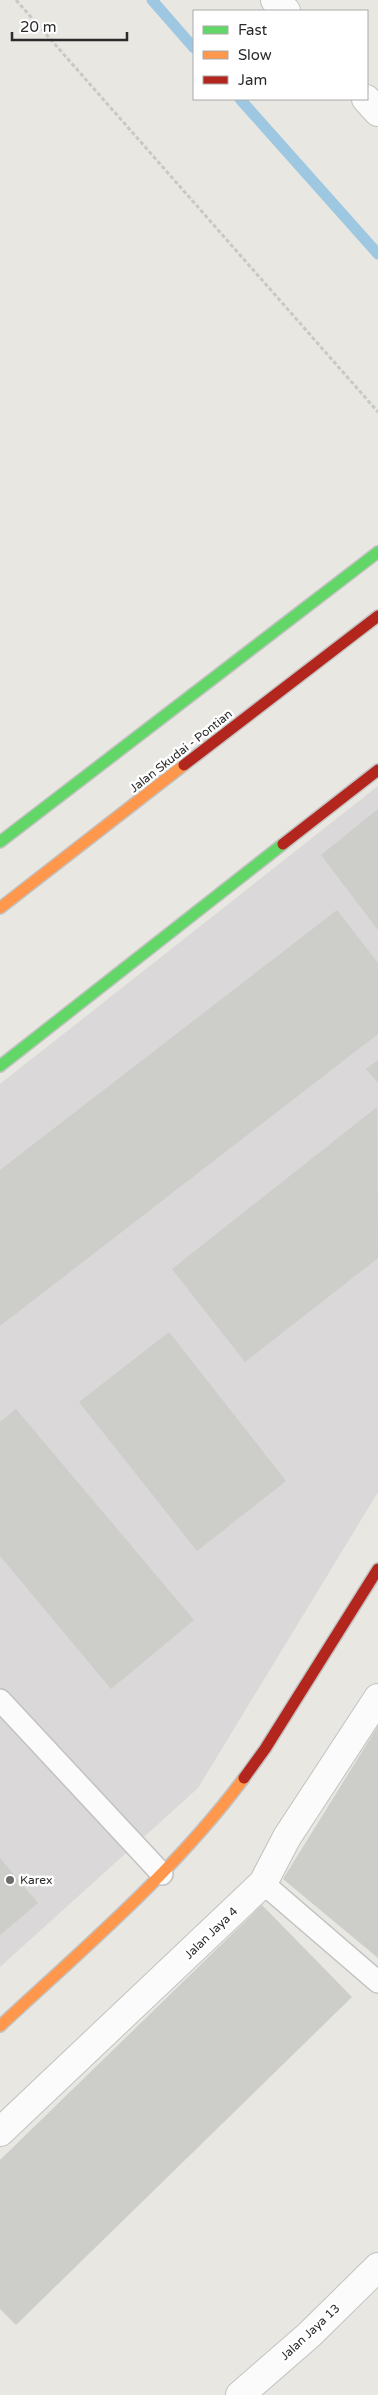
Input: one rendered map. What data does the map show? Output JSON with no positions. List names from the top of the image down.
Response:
{
  "streets": {
    "main road": ["Jalan Skudai - Pontian"],
    "street": ["Jalan Jaya 4", "Jalan Jaya 13"]
  },
  "places": ["Karex"],
  "legend": ["Fast", "Slow", "Jam"],
  "scale_bar": "20 m"
}
